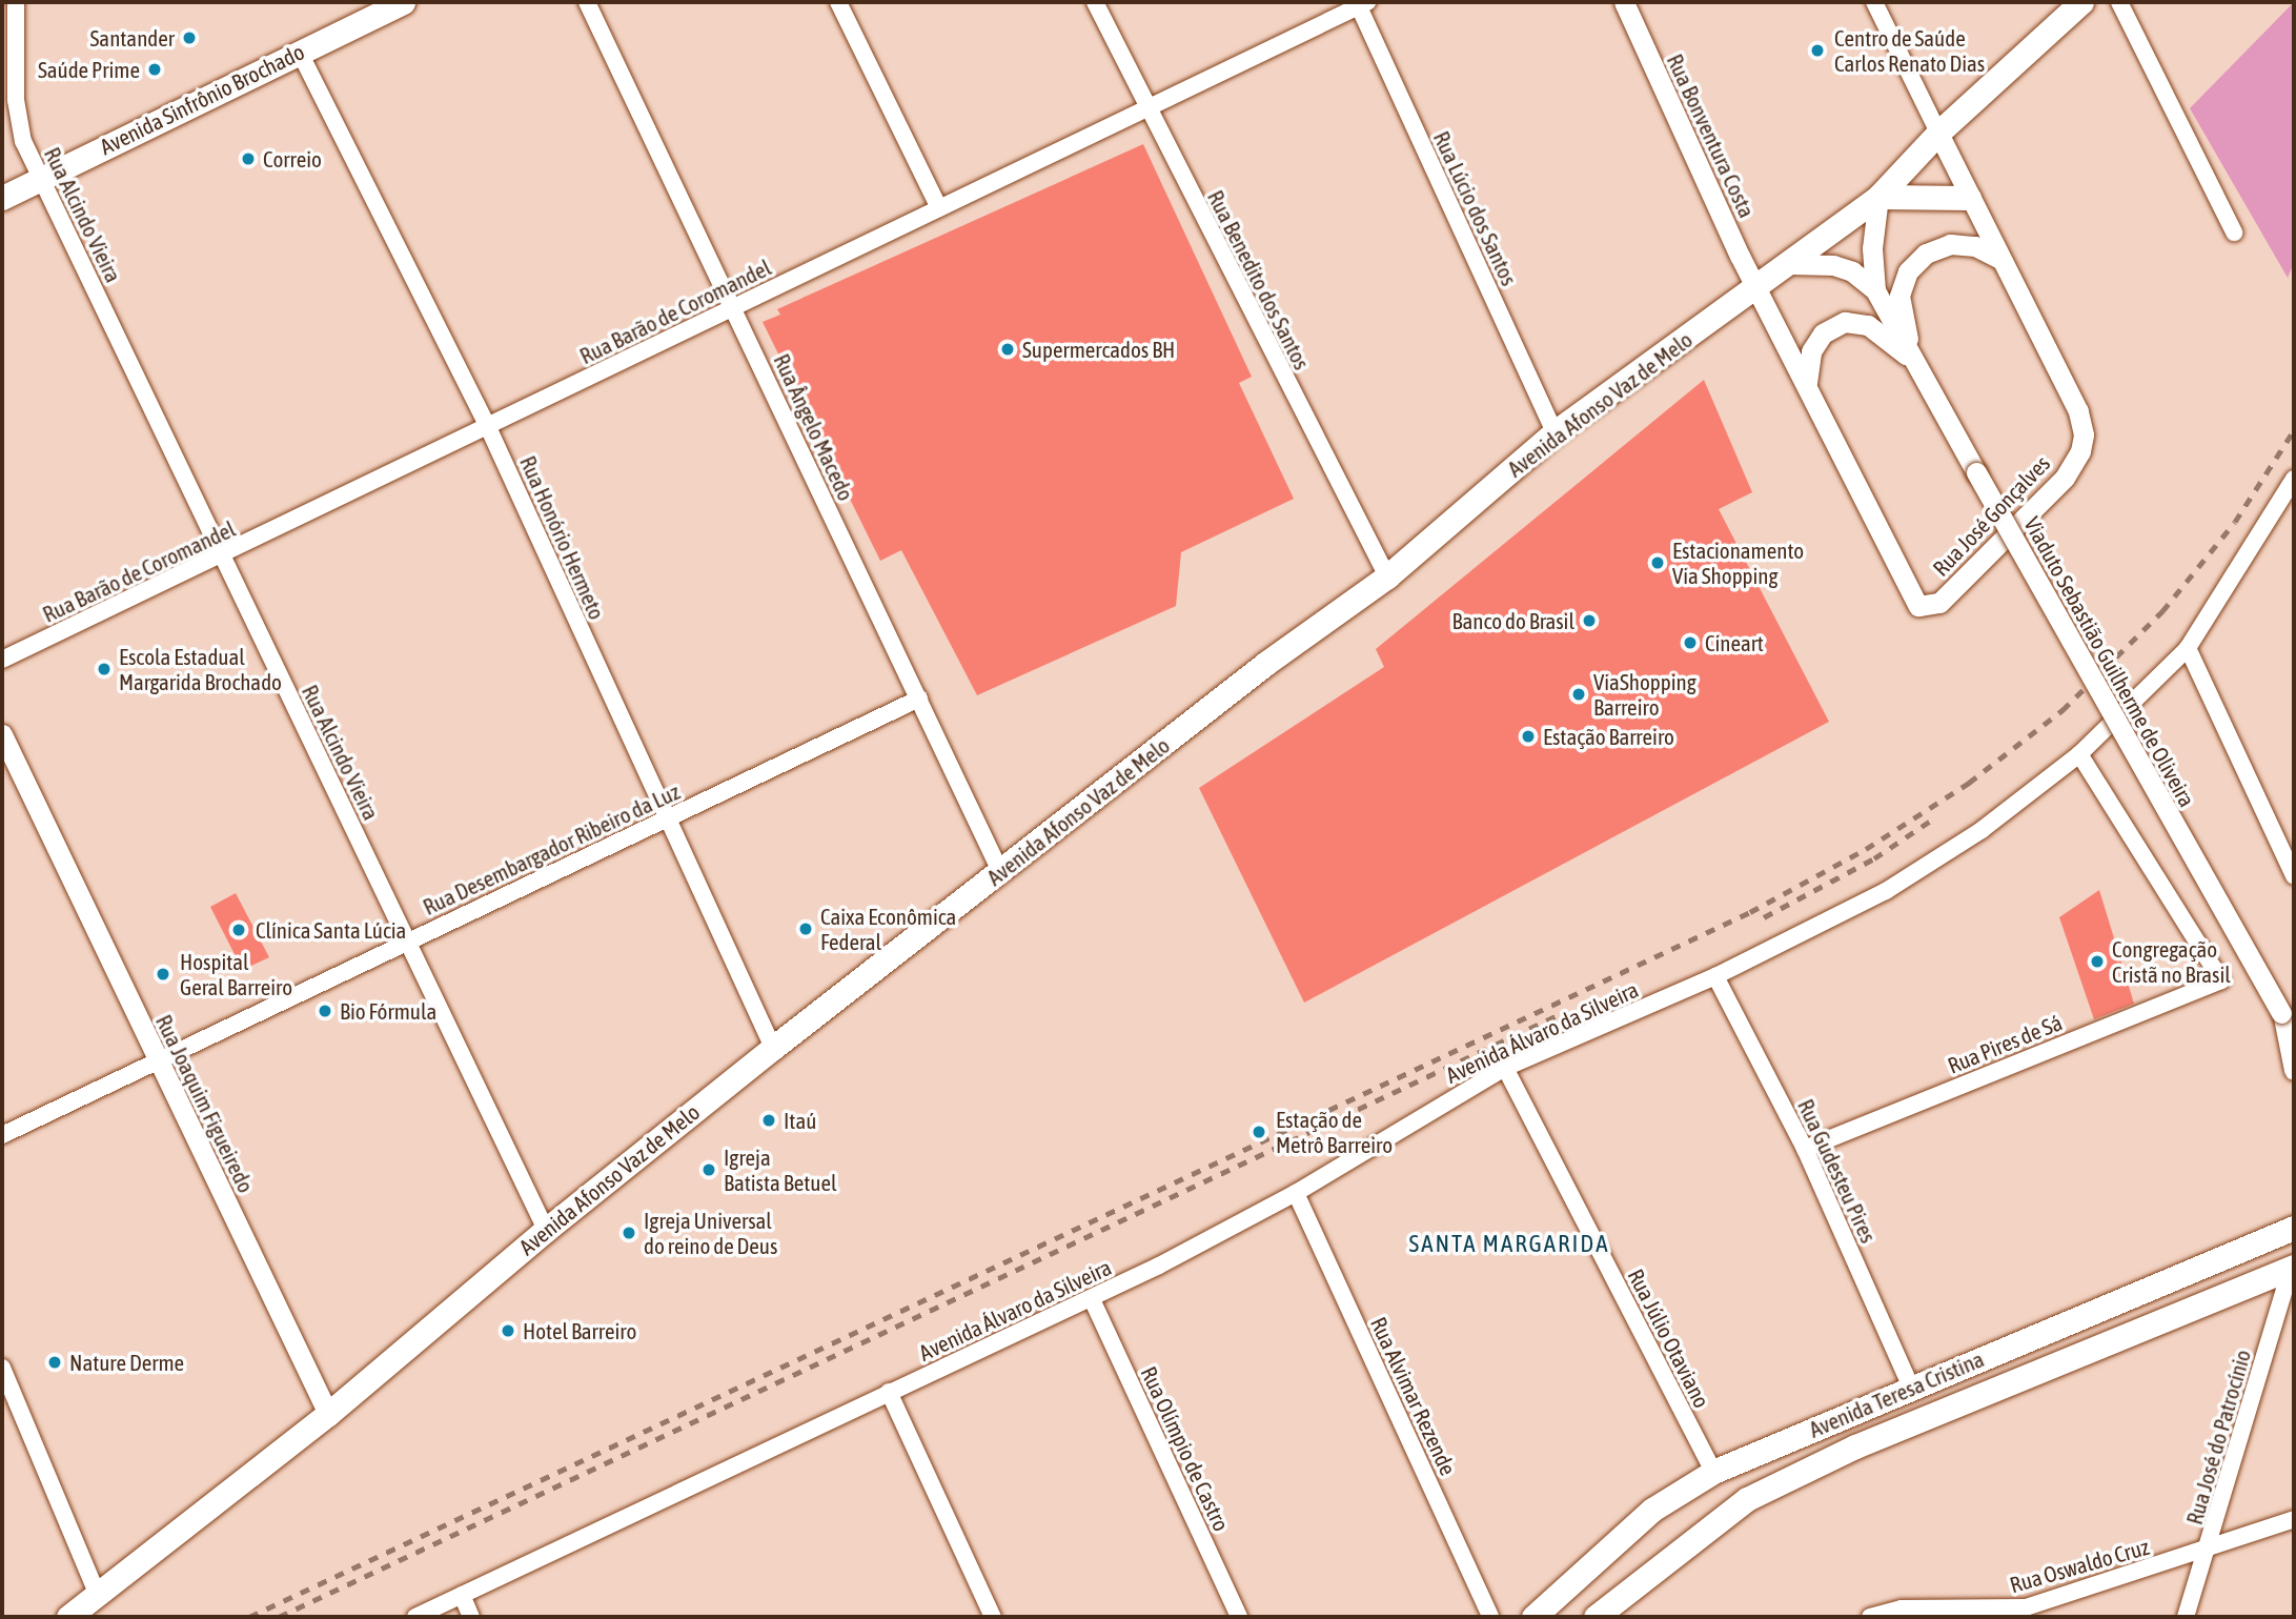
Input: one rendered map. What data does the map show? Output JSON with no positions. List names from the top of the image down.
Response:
{
  "streets": {
    "main road": ["Avenida Sinfrônio Brochado", "Avenida Afonso Vaz de Melo", "Avenida Teresa Cristina"],
    "street": [
      "Rua Bonventura Costa",
      "Rua Lúcio dos Santos",
      "Rua Alcindo Vieira",
      "Rua Benedito dos Santos",
      "Rua Barão de Coromandel",
      "Rua Ângelo Macedo",
      "Rua José Gonçalves",
      "Rua Honório Hermeto",
      "Viaduto Sebastião Guilherme de Oliveira",
      "Rua Desembargador Ribeiro da Luz",
      "Avenida Álvaro da Silveira",
      "Rua Pires de Sá",
      "Rua Joaquim Figueiredo",
      "Rua Gudesteu Pires",
      "Rua Júlio Otaviano",
      "Rua Alvimar Rezende",
      "Rua José do Patrocínio",
      "Rua Olímpio de Castro",
      "Rua Oswaldo Cruz"
    ]
  },
  "crossings": [
    ["Avenida Sinfrônio Brochado", "Rua Alcindo Vieira"],
    ["Avenida Sinfrônio Brochado", "Rua Honório Hermeto"],
    ["Rua Bonventura Costa", "Avenida Afonso Vaz de Melo"],
    ["Rua Bonventura Costa", "Rua José Gonçalves"],
    ["Rua Lúcio dos Santos", "Rua Barão de Coromandel"],
    ["Rua Lúcio dos Santos", "Avenida Afonso Vaz de Melo"],
    ["Rua Alcindo Vieira", "Rua Barão de Coromandel"],
    ["Rua Alcindo Vieira", "Avenida Afonso Vaz de Melo"],
    ["Rua Alcindo Vieira", "Rua Desembargador Ribeiro da Luz"],
    ["Rua Benedito dos Santos", "Rua Barão de Coromandel"],
    ["Rua Benedito dos Santos", "Avenida Afonso Vaz de Melo"],
    ["Rua Barão de Coromandel", "Rua Ângelo Macedo"],
    ["Rua Barão de Coromandel", "Rua Honório Hermeto"],
    ["Avenida Afonso Vaz de Melo", "Rua Ângelo Macedo"],
    ["Avenida Afonso Vaz de Melo", "Rua José Gonçalves"],
    ["Avenida Afonso Vaz de Melo", "Rua Honório Hermeto"],
    ["Avenida Afonso Vaz de Melo", "Viaduto Sebastião Guilherme de Oliveira"],
    ["Avenida Afonso Vaz de Melo", "Rua Joaquim Figueiredo"],
    ["Rua Ângelo Macedo", "Rua Desembargador Ribeiro da Luz"],
    ["Rua Honório Hermeto", "Rua Desembargador Ribeiro da Luz"],
    ["Rua Desembargador Ribeiro da Luz", "Rua Joaquim Figueiredo"],
    ["Avenida Álvaro da Silveira", "Rua Pires de Sá"],
    ["Avenida Álvaro da Silveira", "Rua Gudesteu Pires"],
    ["Avenida Álvaro da Silveira", "Rua Júlio Otaviano"],
    ["Avenida Álvaro da Silveira", "Rua Alvimar Rezende"],
    ["Avenida Álvaro da Silveira", "Rua Olímpio de Castro"],
    ["Rua Pires de Sá", "Rua Gudesteu Pires"],
    ["Rua Gudesteu Pires", "Avenida Teresa Cristina"],
    ["Rua Júlio Otaviano", "Avenida Teresa Cristina"],
    ["Avenida Teresa Cristina", "Rua José do Patrocínio"],
    ["Rua José do Patrocínio", "Rua Oswaldo Cruz"]
  ],
  "districts": ["SANTA MARGARIDA"],
  "places": [
    "Santander",
    "Centro de Saúde Carlos Renato Dias",
    "Saúde Prime",
    "Correio",
    "Supermercados BH",
    "Estacionamento Via Shopping",
    "Banco do Brasil",
    "Cineart",
    "Escola Estadual Margarida Brochado",
    "ViaShopping Barreiro",
    "Estação Barreiro",
    "Caixa Econômica Federal",
    "Clínica Santa Lúcia",
    "Congregação Cristã no Brasil",
    "Hospital Geral Barreiro",
    "Bio Fórmula",
    "Itaú",
    "Estação de Metrô Barreiro",
    "Igreja Batista Betuel",
    "Igreja Universal do reino de Deus",
    "Hotel Barreiro",
    "Nature Derme"
  ]
}
